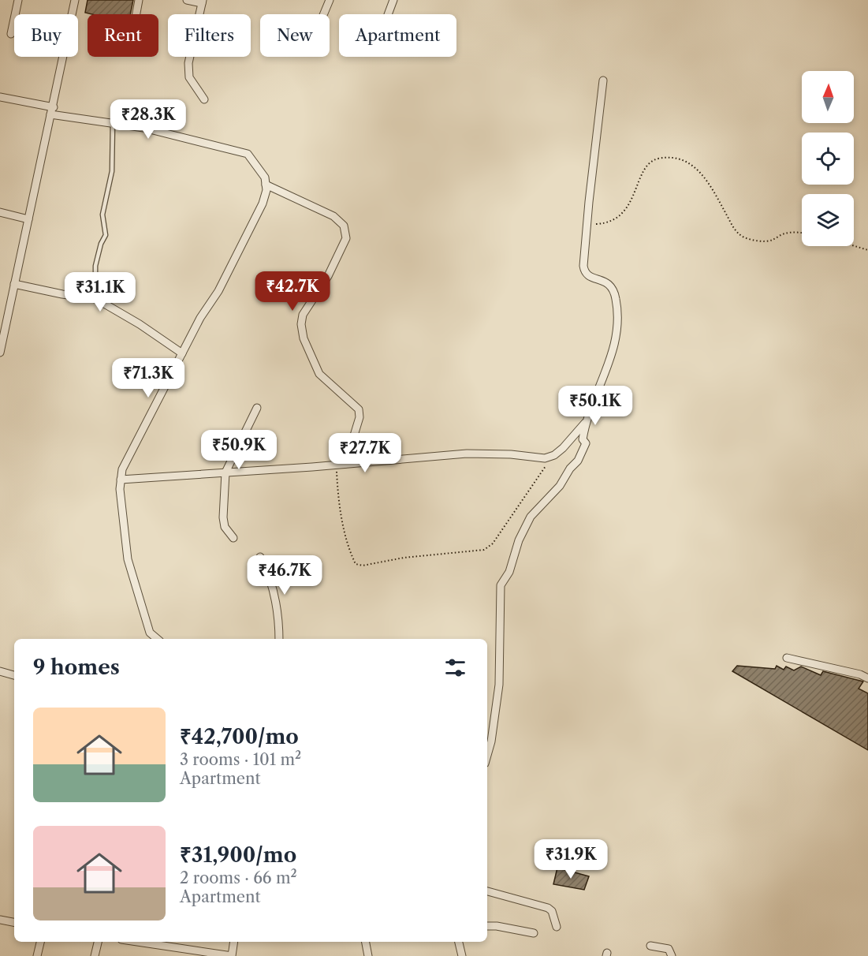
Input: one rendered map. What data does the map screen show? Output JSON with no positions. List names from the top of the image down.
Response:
{
  "north": "top",
  "page": {
    "chip": [
      "Buy",
      "Rent",
      "Filters",
      "New",
      "Apartment"
    ],
    "price": [
      "₹28.3K",
      "₹42.7K",
      "₹31.1K",
      "₹71.3K",
      "₹50.1K",
      "₹50.9K",
      "₹27.7K",
      "₹46.7K",
      "₹31.9K"
    ],
    "heading": "9 homes",
    "list": [
      {
        "name": "₹42,700/mo",
        "note": "3 rooms · 101 m² · Apartment"
      },
      {
        "name": "₹31,900/mo",
        "note": "2 rooms · 66 m² · Apartment"
      }
    ]
  }
}
